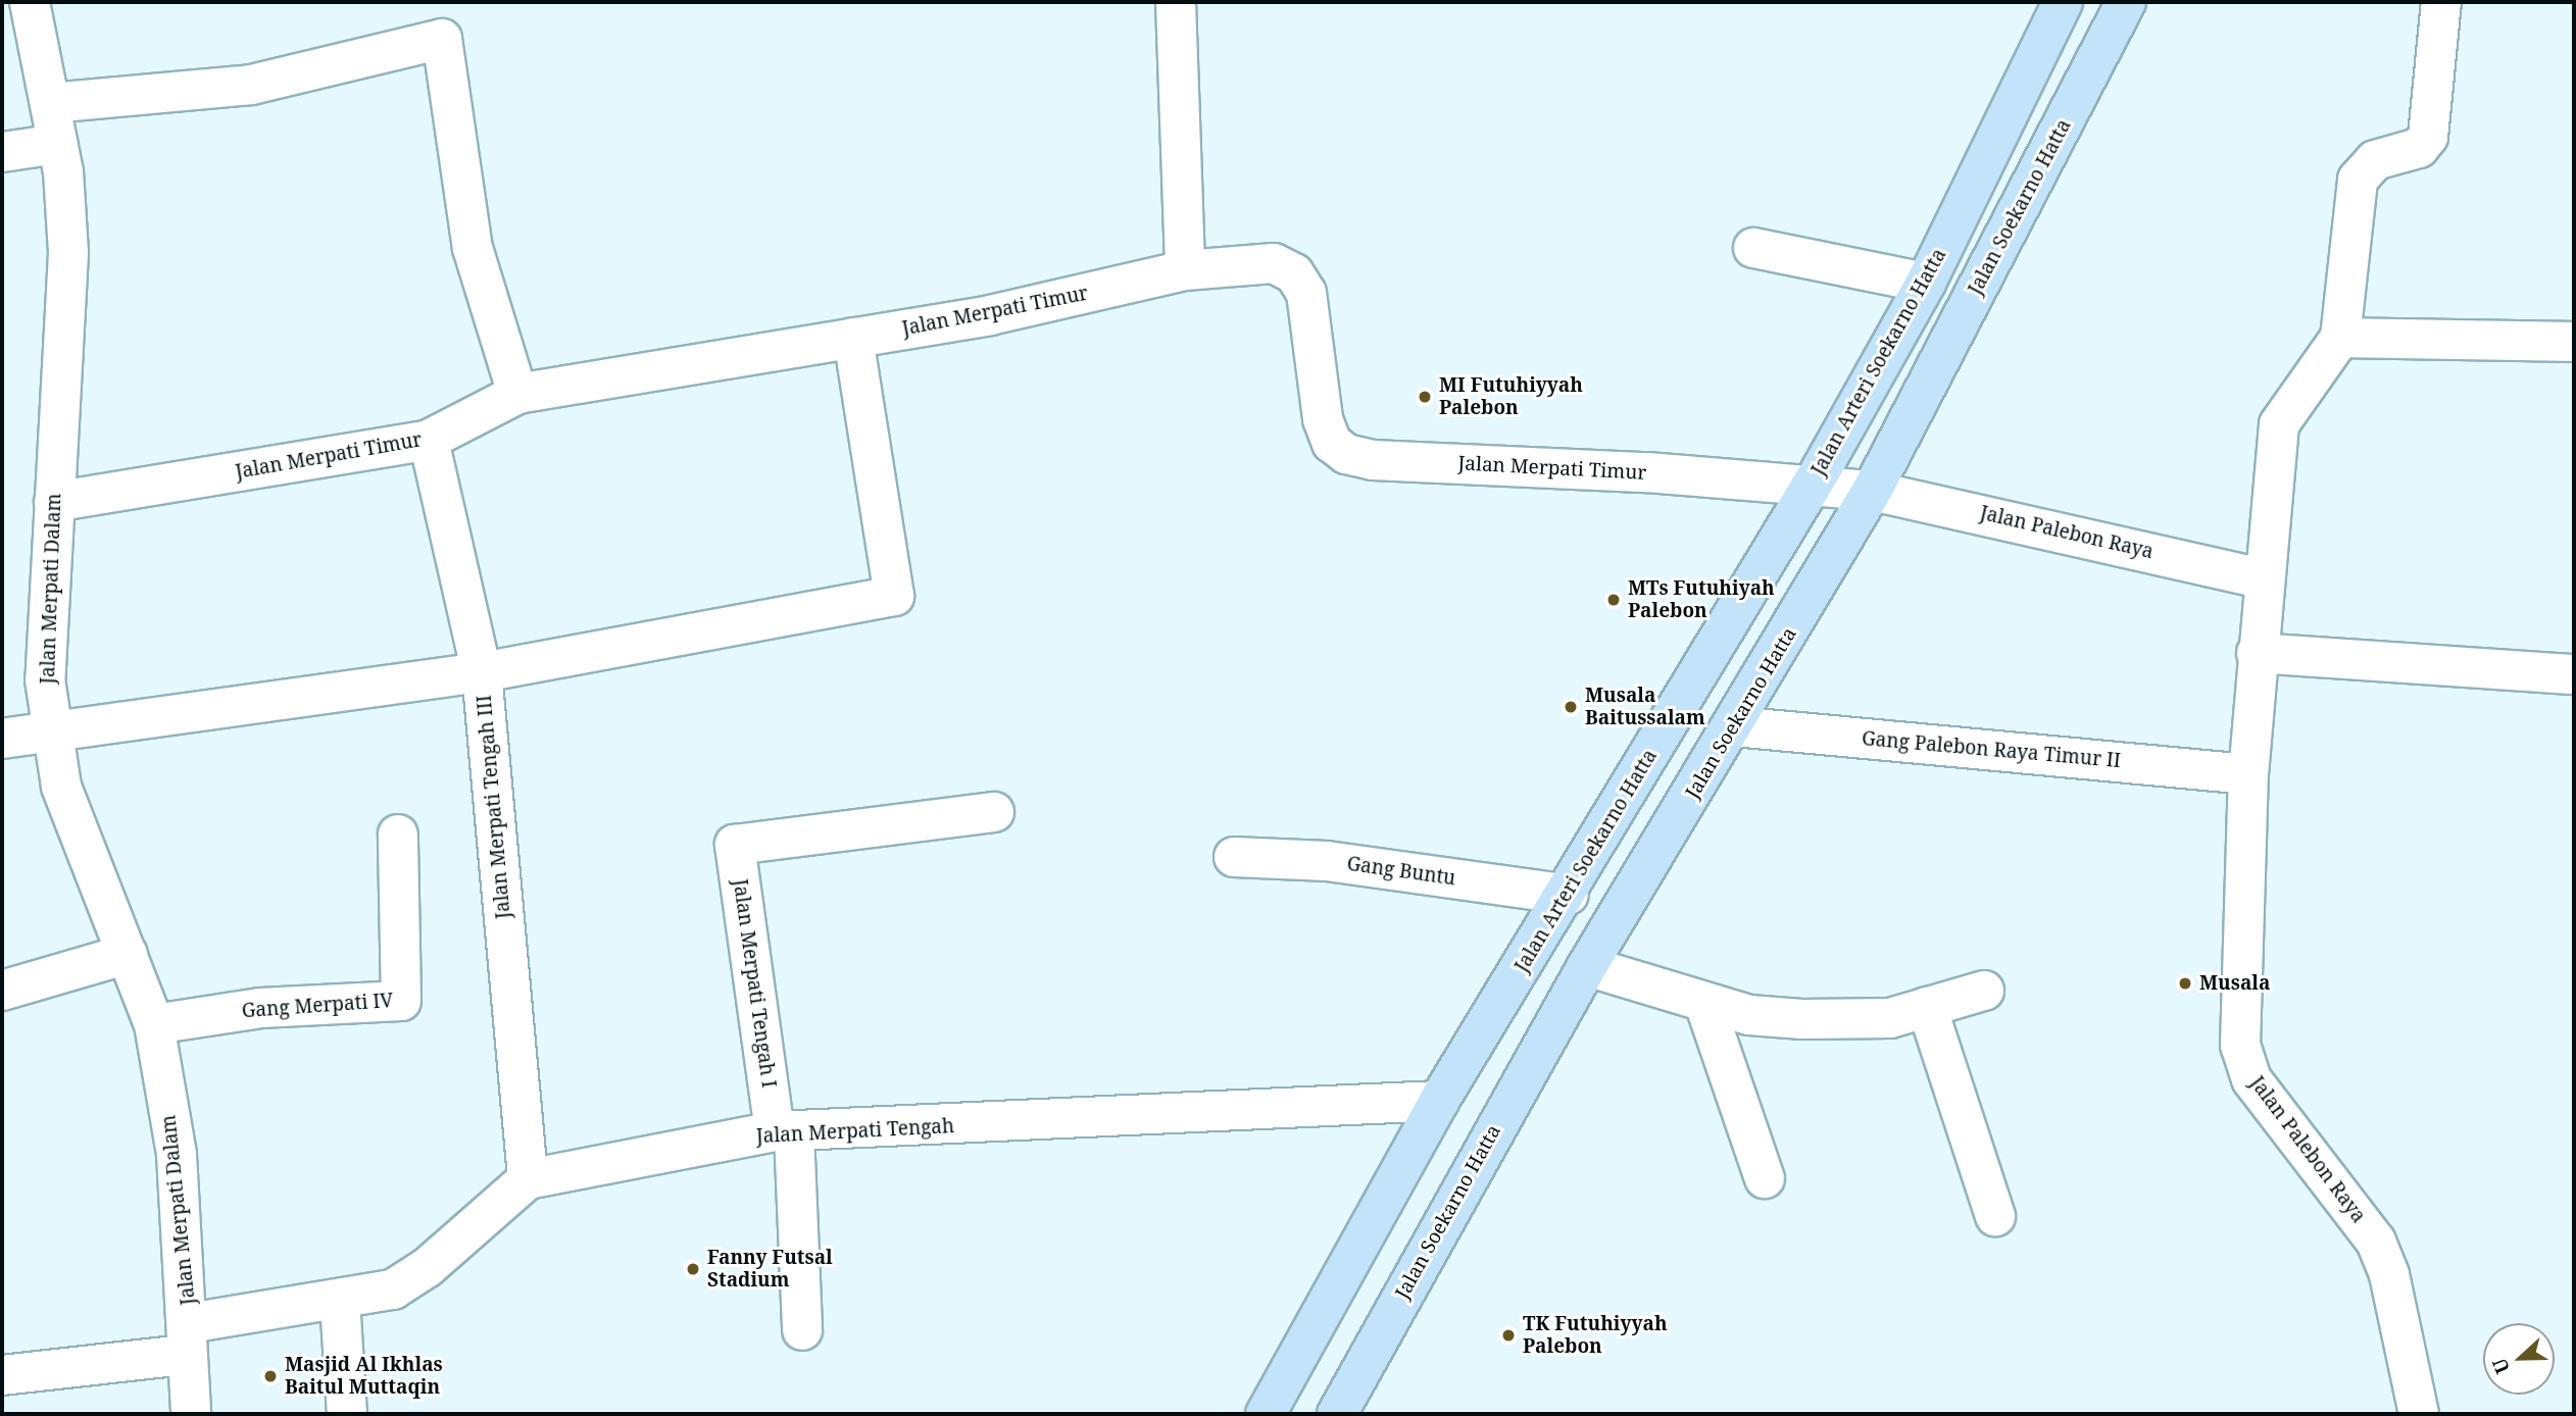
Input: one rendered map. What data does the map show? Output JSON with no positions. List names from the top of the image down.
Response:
{
  "streets": {
    "main road": ["Jalan Soekarno Hatta", "Jalan Arteri Soekarno Hatta"],
    "street": [
      "Jalan Merpati Timur",
      "Jalan Palebon Raya",
      "Jalan Merpati Dalam",
      "Gang Palebon Raya Timur II",
      "Jalan Merpati Tengah III",
      "Gang Buntu",
      "Jalan Merpati Tengah I",
      "Gang Merpati IV",
      "Jalan Merpati Tengah"
    ]
  },
  "crossings": [
    ["Jalan Soekarno Hatta", "Jalan Merpati Timur"],
    ["Jalan Soekarno Hatta", "Jalan Palebon Raya"],
    ["Jalan Soekarno Hatta", "Gang Palebon Raya Timur II"],
    ["Jalan Merpati Timur", "Jalan Arteri Soekarno Hatta"],
    ["Jalan Merpati Timur", "Jalan Palebon Raya"],
    ["Jalan Merpati Timur", "Jalan Merpati Dalam"],
    ["Jalan Merpati Timur", "Jalan Merpati Tengah III"],
    ["Jalan Arteri Soekarno Hatta", "Gang Buntu"],
    ["Jalan Arteri Soekarno Hatta", "Jalan Merpati Tengah"],
    ["Jalan Palebon Raya", "Gang Palebon Raya Timur II"],
    ["Jalan Merpati Dalam", "Gang Merpati IV"],
    ["Jalan Merpati Dalam", "Jalan Merpati Tengah"],
    ["Jalan Merpati Tengah III", "Jalan Merpati Tengah"],
    ["Jalan Merpati Tengah I", "Jalan Merpati Tengah"]
  ],
  "places": [
    "MI Futuhiyyah Palebon",
    "MTs Futuhiyah Palebon",
    "Musala Baitussalam",
    "Musala",
    "Fanny Futsal Stadium",
    "TK Futuhiyyah Palebon",
    "Masjid Al Ikhlas Baitul Muttaqin"
  ],
  "north": "left"
}
